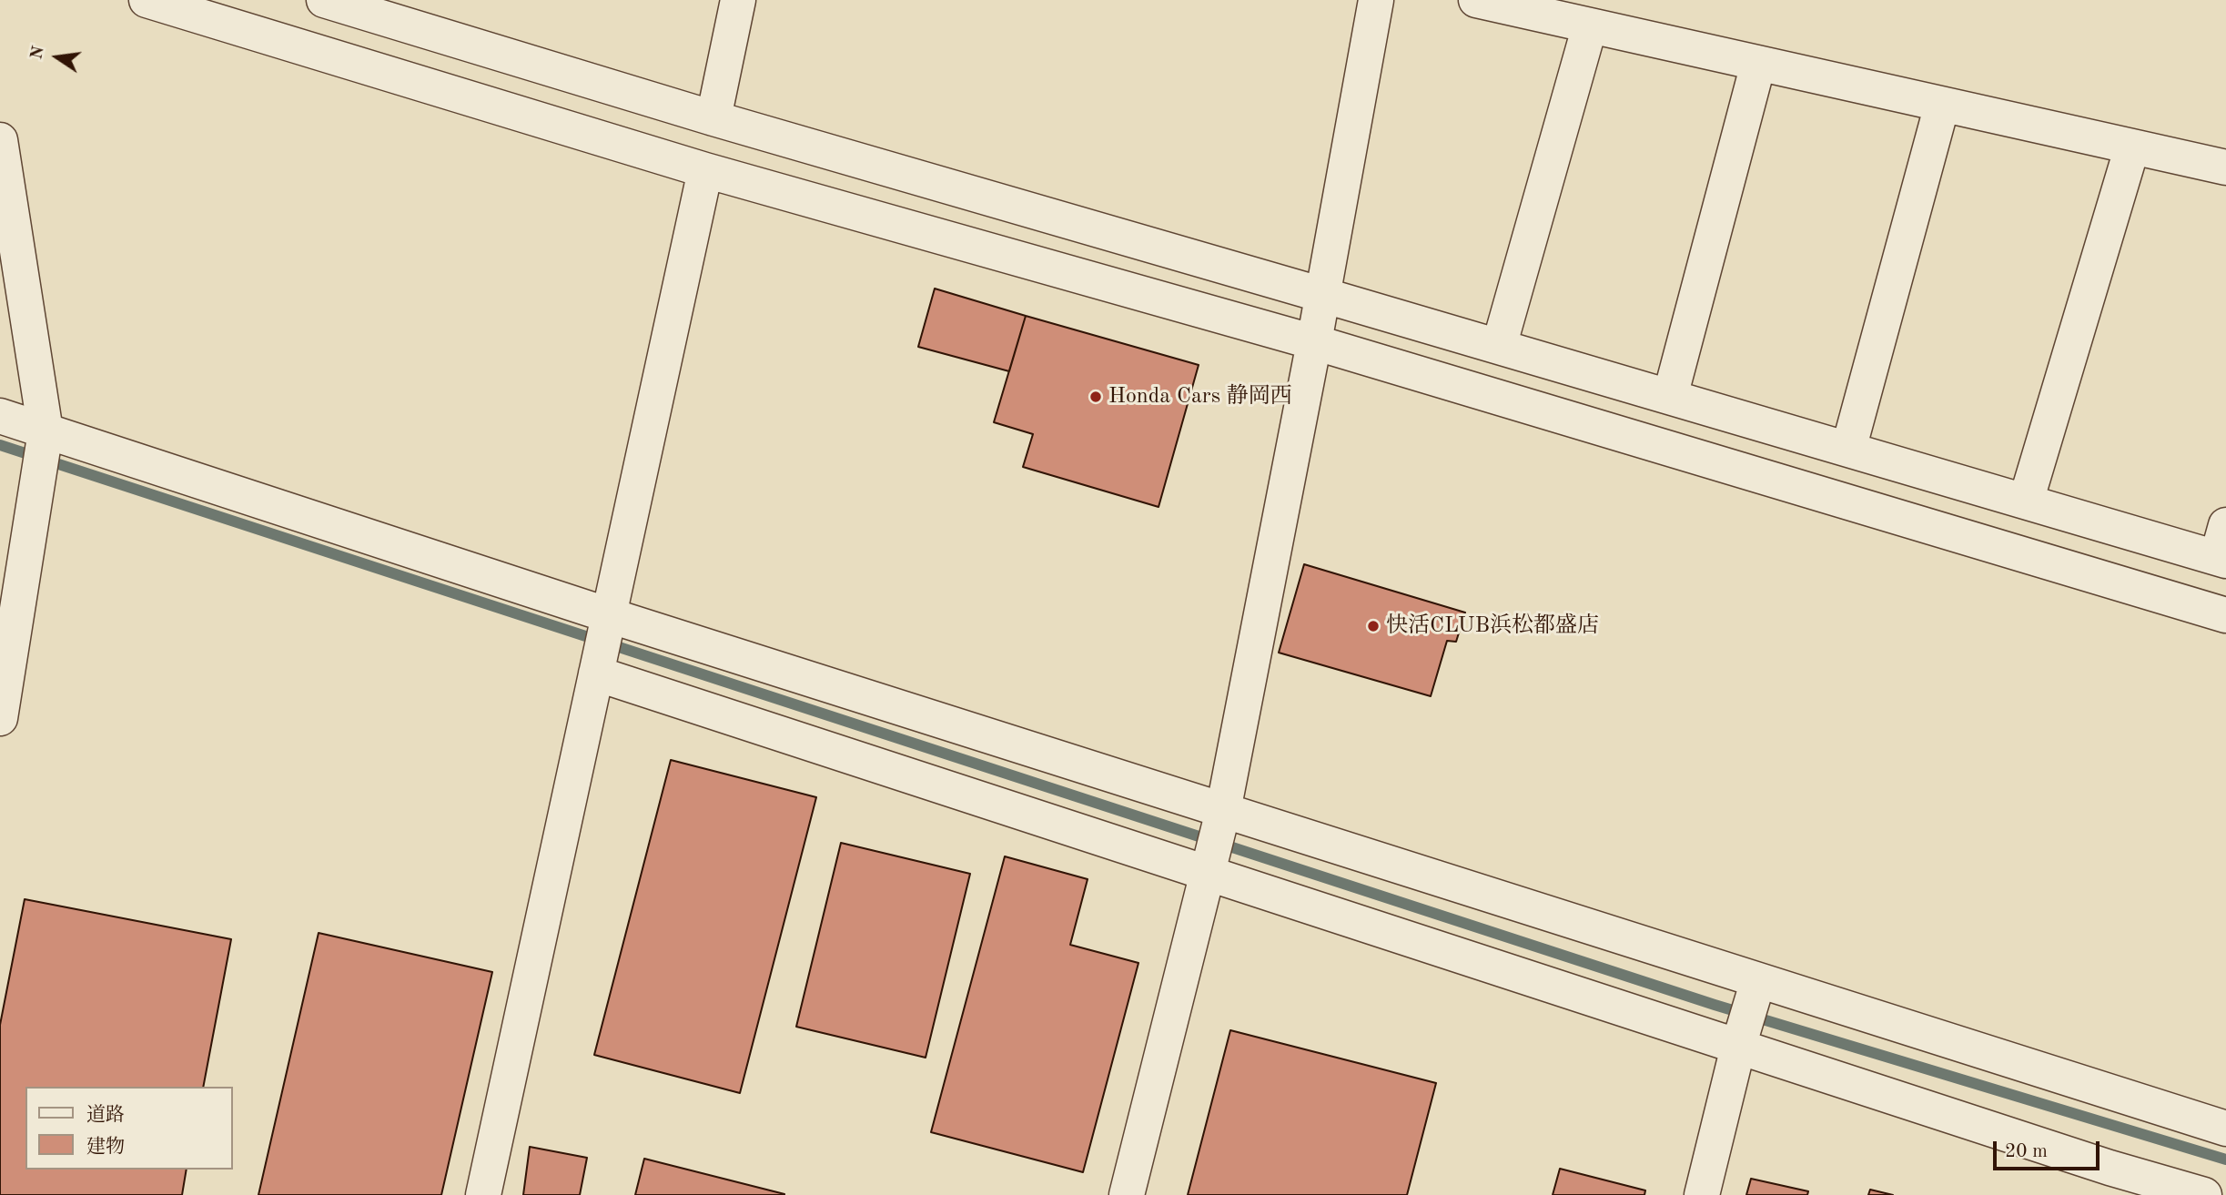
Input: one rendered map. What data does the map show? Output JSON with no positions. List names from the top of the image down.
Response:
{
  "places": ["Honda Cars 静岡西", "快活CLUB浜松都盛店"],
  "legend": ["道路", "建物"],
  "scale_bar": "20 m",
  "north": "left"
}
